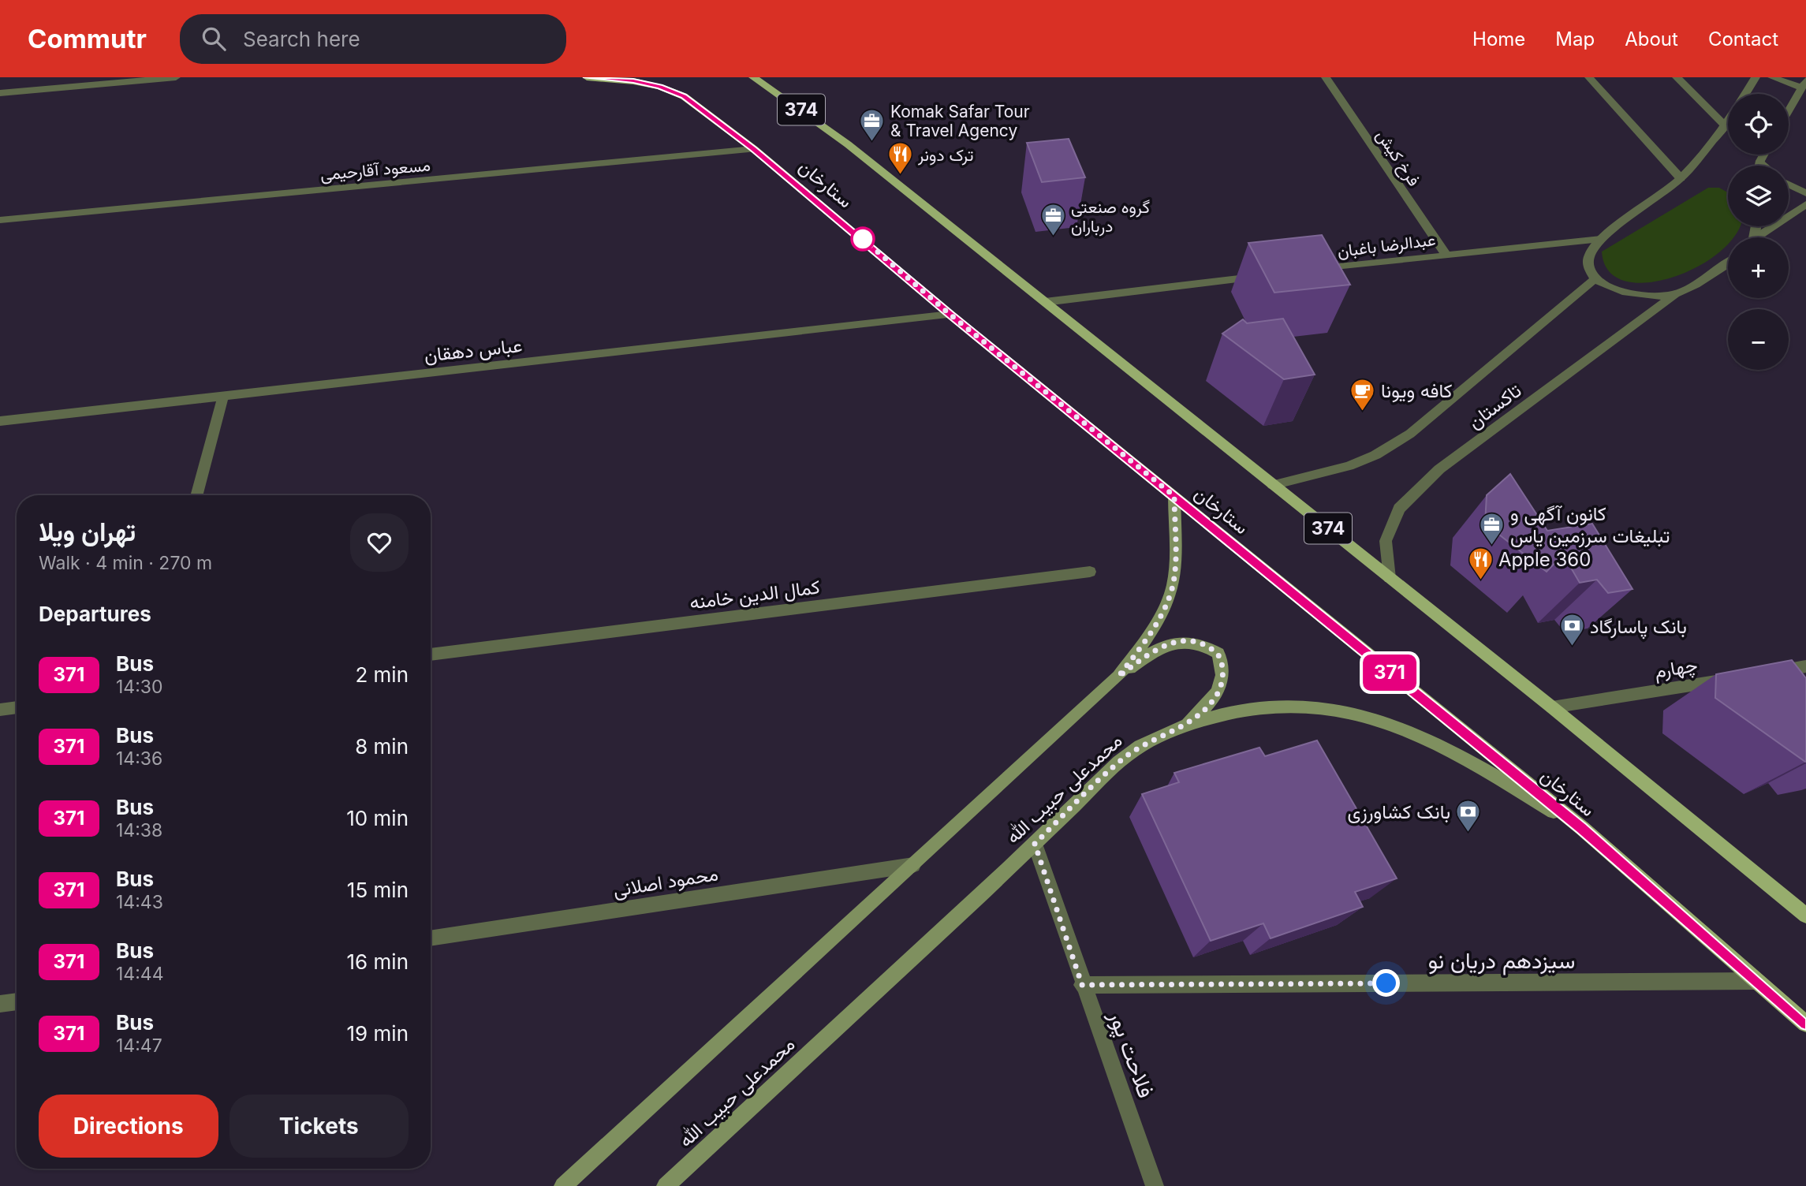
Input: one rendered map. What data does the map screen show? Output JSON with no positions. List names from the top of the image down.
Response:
{
  "streets": {
    "main road": ["374", "ستارخان", "محمدعلی حبیب الله"],
    "street": [
      "فرخ کیش",
      "مسعود آقارحیمی",
      "عبدالرضا باغبان",
      "عباس دهقان",
      "تاکستان",
      "کمال الدین خامنه",
      "چهارم",
      "محمود اصلانی",
      "سیزدهم دریان نو",
      "فلاحت پور"
    ]
  },
  "crossings": [
    ["374", "تاکستان"],
    ["374", "چهارم"],
    ["فرخ کیش", "عبدالرضا باغبان"],
    ["مسعود آقارحیمی", "ستارخان"],
    ["ستارخان", "عباس دهقان"],
    ["ستارخان", "محمدعلی حبیب الله"],
    ["ستارخان", "سیزدهم دریان نو"],
    ["محمدعلی حبیب الله", "فلاحت پور"],
    ["سیزدهم دریان نو", "فلاحت پور"]
  ],
  "places": {
    "office": ["Komak Safar Tour & Travel Agency", "گروه صنعتی درباران", "کانون آگهی و تبلیغات سرزمین یاس"],
    "restaurant": ["ترک دونر", "Apple 360"],
    "cafe": ["کافه ویونا"],
    "bank": ["بانک پاسارگاد", "بانک کشاورزی"]
  },
  "lines": ["bus line 371"],
  "page": {
    "header": "Commutr",
    "search": "Search here",
    "nav": [
      "Home",
      "Map",
      "About",
      "Contact"
    ],
    "on_map": "371",
    "map_buttons": ["+", "−"],
    "heading": [
      ["تهران ویلا", "Walk · 4 min · 270 m"],
      "Departures"
    ],
    "list": [
      {
        "mark": "371",
        "name": "Bus",
        "note": "14:30",
        "value": "2 min"
      },
      {
        "mark": "371",
        "name": "Bus",
        "note": "14:36",
        "value": "8 min"
      },
      {
        "mark": "371",
        "name": "Bus",
        "note": "14:38",
        "value": "10 min"
      },
      {
        "mark": "371",
        "name": "Bus",
        "note": "14:43",
        "value": "15 min"
      },
      {
        "mark": "371",
        "name": "Bus",
        "note": "14:44",
        "value": "16 min"
      },
      {
        "mark": "371",
        "name": "Bus",
        "note": "14:47",
        "value": "19 min"
      }
    ],
    "buttons": ["Directions", "Tickets"]
  }
}
